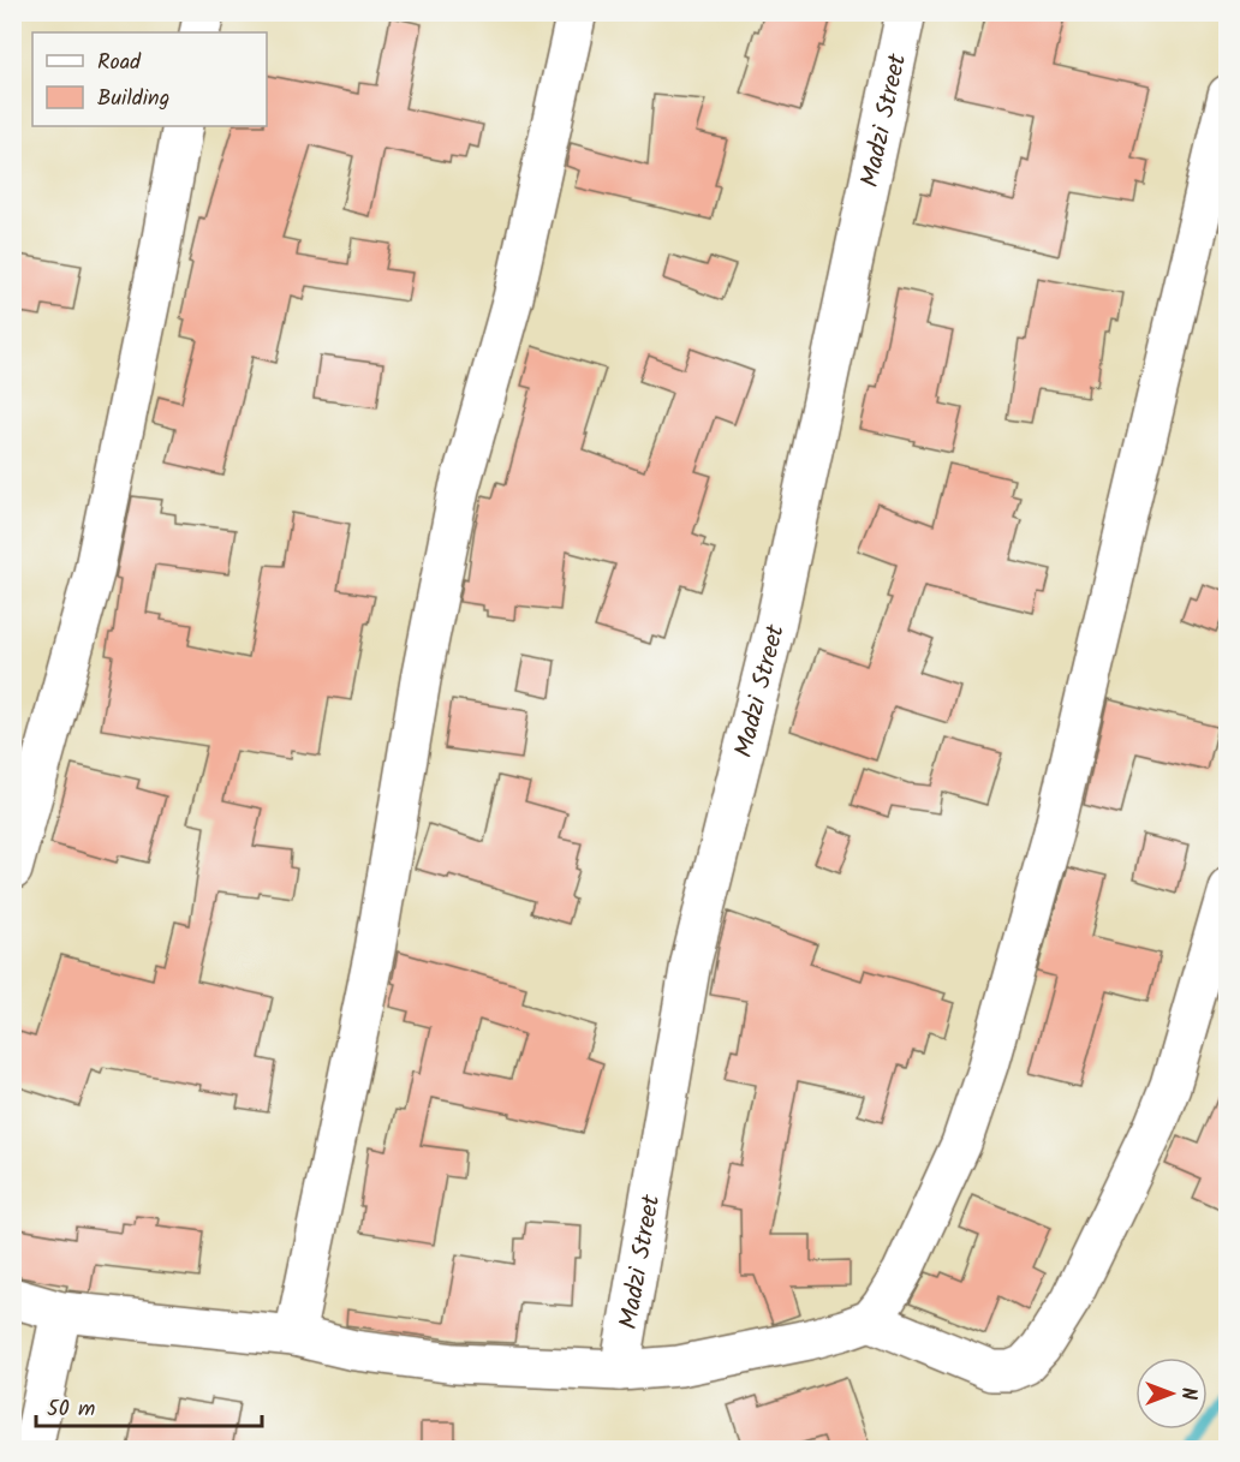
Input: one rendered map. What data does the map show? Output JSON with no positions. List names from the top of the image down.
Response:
{
  "streets": {
    "street": ["Madzi Street"]
  },
  "legend": ["Road", "Building"],
  "scale_bar": "50 m",
  "north": "right"
}
